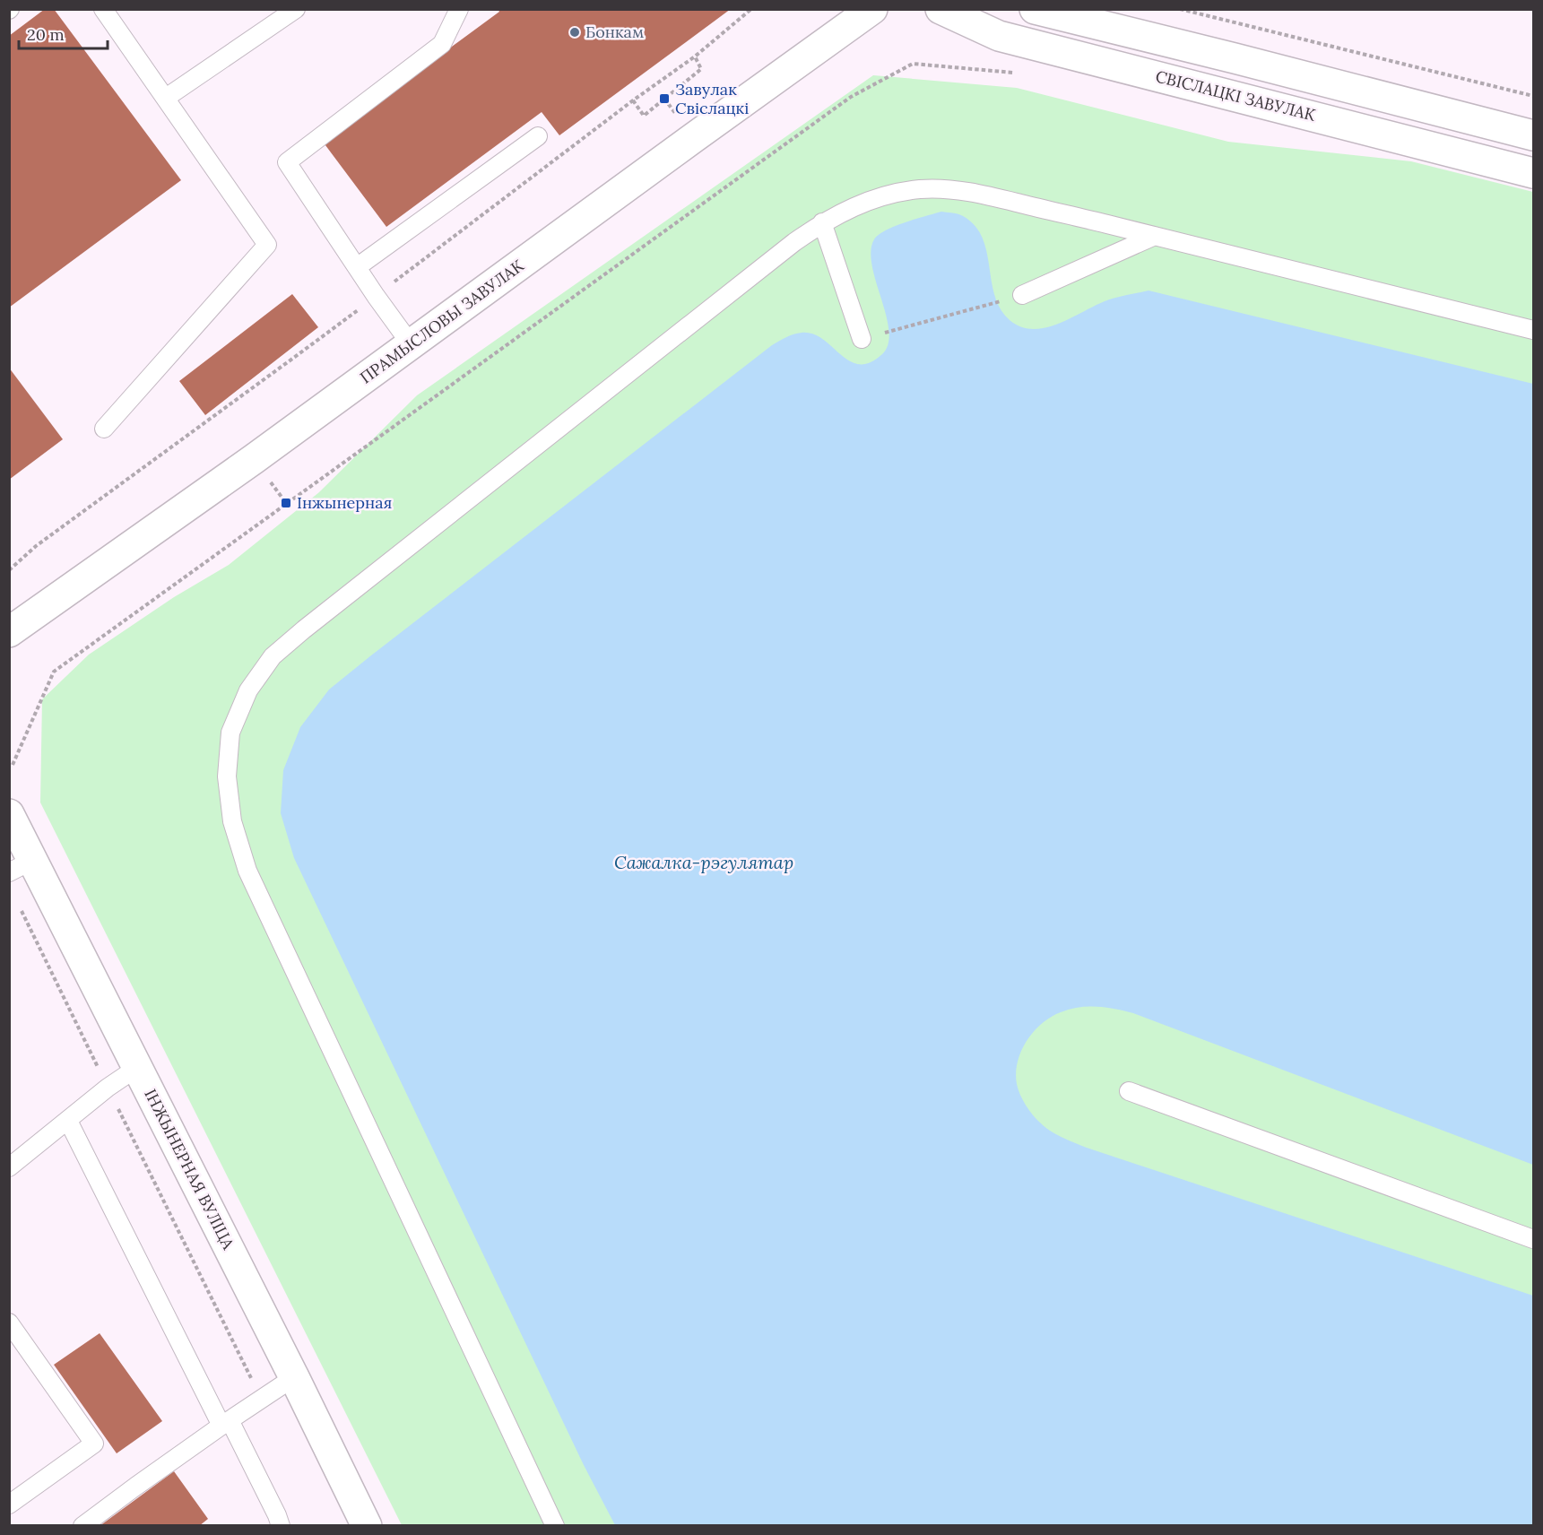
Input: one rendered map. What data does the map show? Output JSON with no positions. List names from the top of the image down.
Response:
{
  "streets": {
    "main road": ["СВІСЛАЦКІ ЗАВУЛАК", "ПРАМЫСЛОВЫ ЗАВУЛАК", "ІНЖЫНЕРНАЯ ВУЛІЦА"]
  },
  "water": ["Сажалка-рэгулятар"],
  "places": {
    "other": ["Бонкам"],
    "transit": ["Завулак Свіслацкі", "Інжынерная"]
  },
  "scale_bar": "20 m"
}
